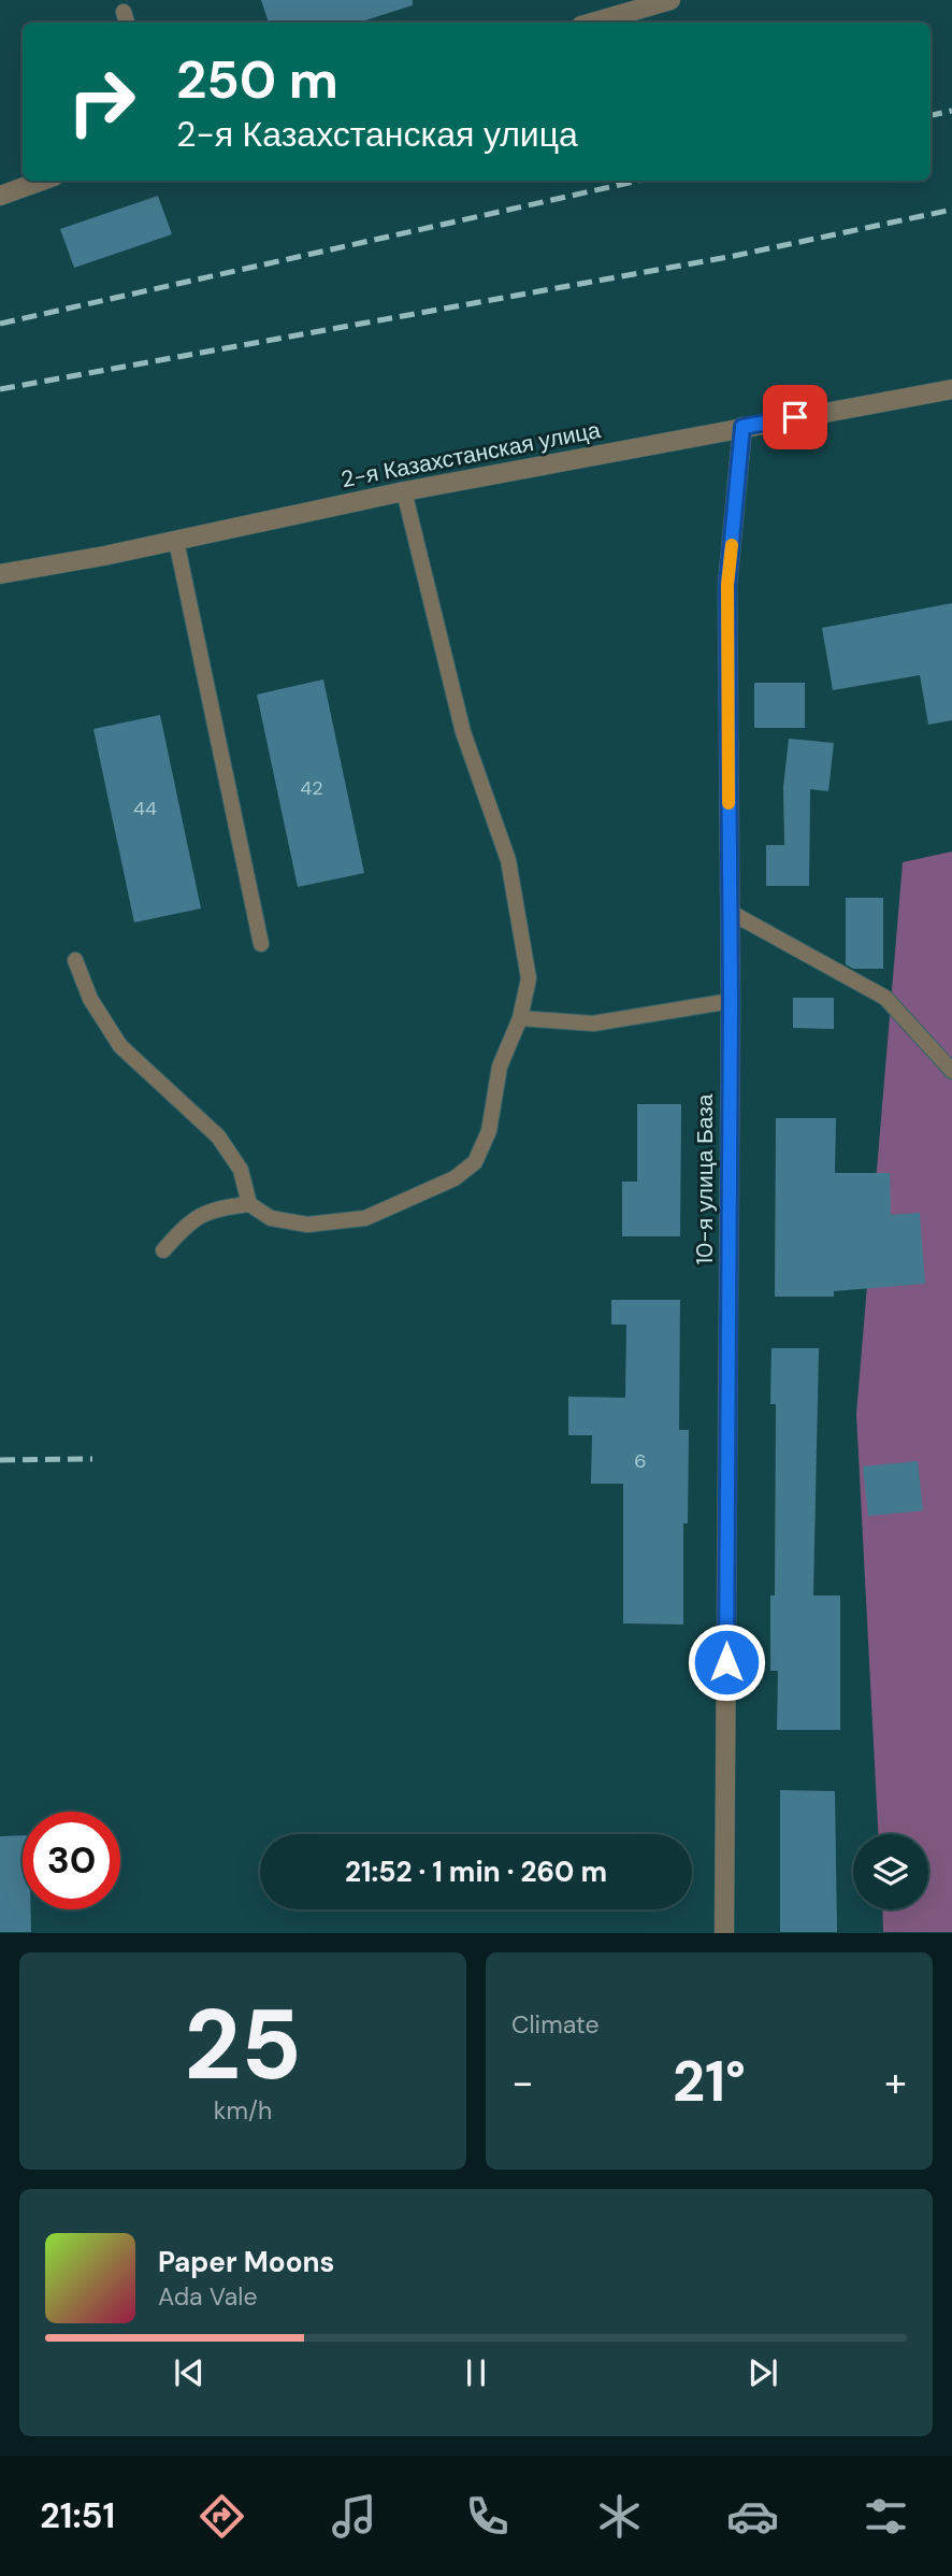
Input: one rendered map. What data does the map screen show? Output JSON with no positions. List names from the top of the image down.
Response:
{
  "streets": {
    "street": ["2-я Казахстанская улица", "10-я улица База"]
  },
  "crossings": [
    ["2-я Казахстанская улица", "10-я улица База"]
  ],
  "house_numbers": ["42", "44", "6"],
  "page": {
    "turn": ["250 m", "2-я Казахстанская улица"],
    "limit": "30",
    "trip": "21:52 · 1 min · 260 m",
    "tile": [
      ["25", "km/h"],
      "Climate"
    ],
    "heat": ["−", "21°", "+"],
    "song": ["Paper Moons", "Ada Vale"],
    "tabs": "21:51"
  }
}
